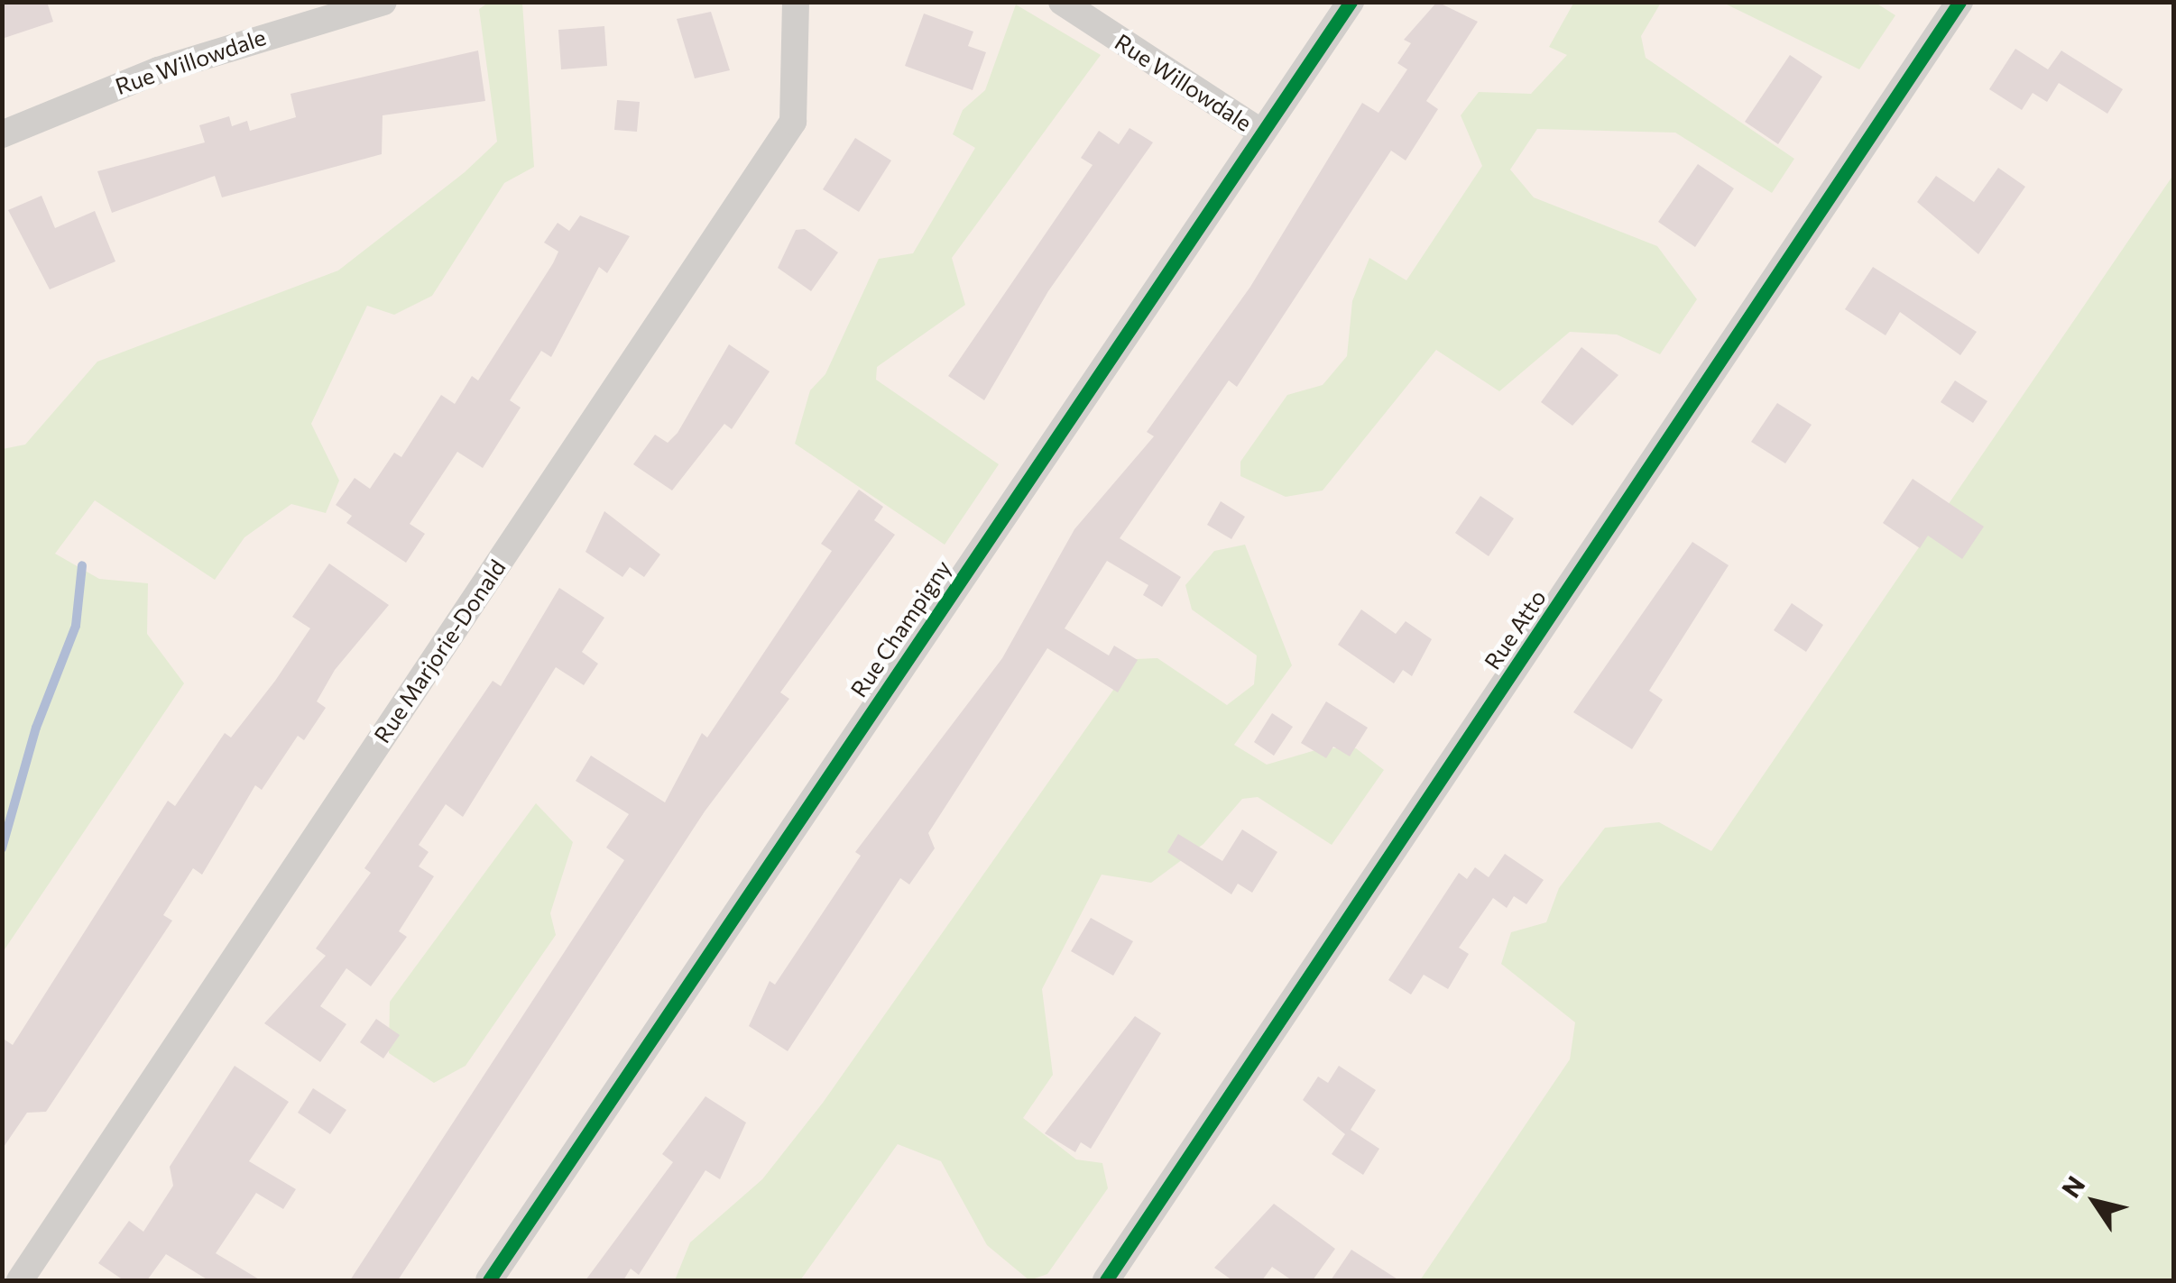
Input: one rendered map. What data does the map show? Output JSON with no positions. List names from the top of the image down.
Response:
{
  "streets": {
    "street": [
      "Rue Willowdale",
      "Rue Champigny",
      "Rue Atto",
      "Rue Marjorie-Donald"
    ]
  },
  "crossings": [
    ["Rue Willowdale", "Rue Champigny"]
  ],
  "north": "top left"
}
